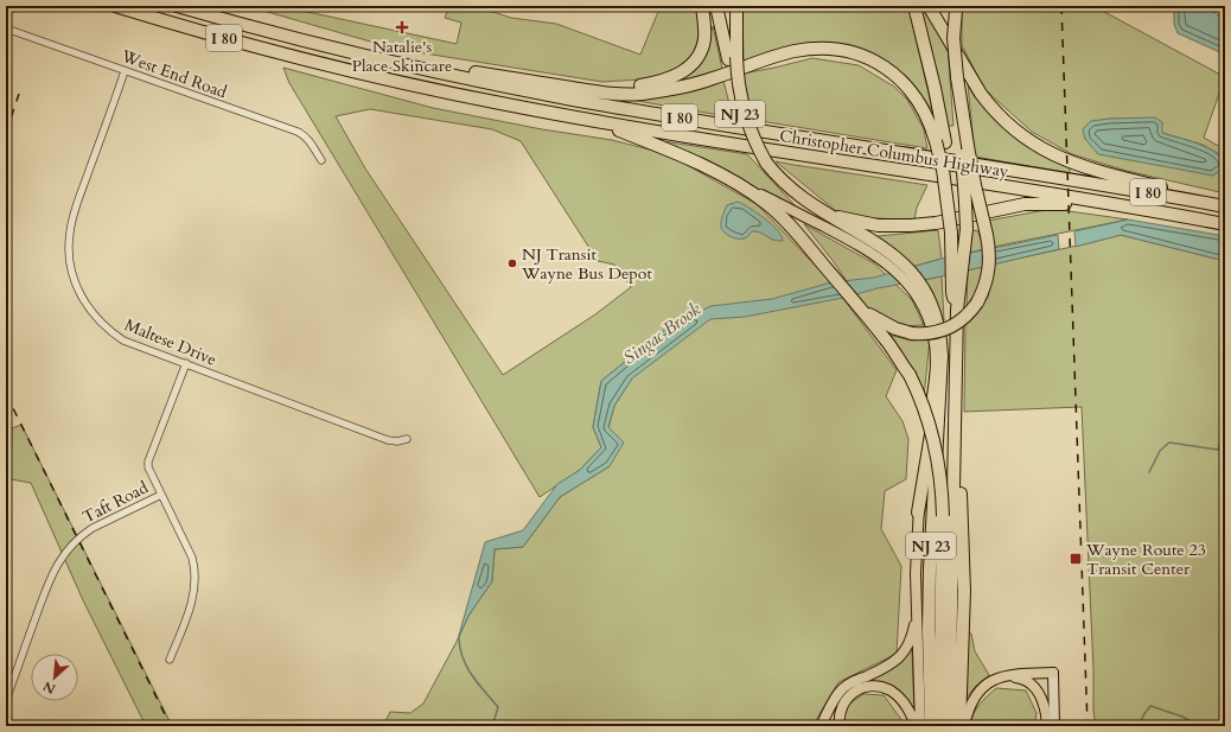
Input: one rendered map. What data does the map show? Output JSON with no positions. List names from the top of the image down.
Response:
{
  "streets": {
    "highway": ["I 80", "NJ 23", "Christopher Columbus Highway"],
    "street": ["West End Road", "Maltese Drive", "Taft Road"]
  },
  "crossings": [
    ["West End Road", "Maltese Drive"],
    ["Maltese Drive", "Taft Road"]
  ],
  "water": ["Singac Brook"],
  "places": {
    "health": ["Natalie's Place Skincare"],
    "other": ["NJ Transit Wayne Bus Depot"],
    "transit": ["Wayne Route 23 Transit Center"]
  },
  "north": "bottom left"
}
